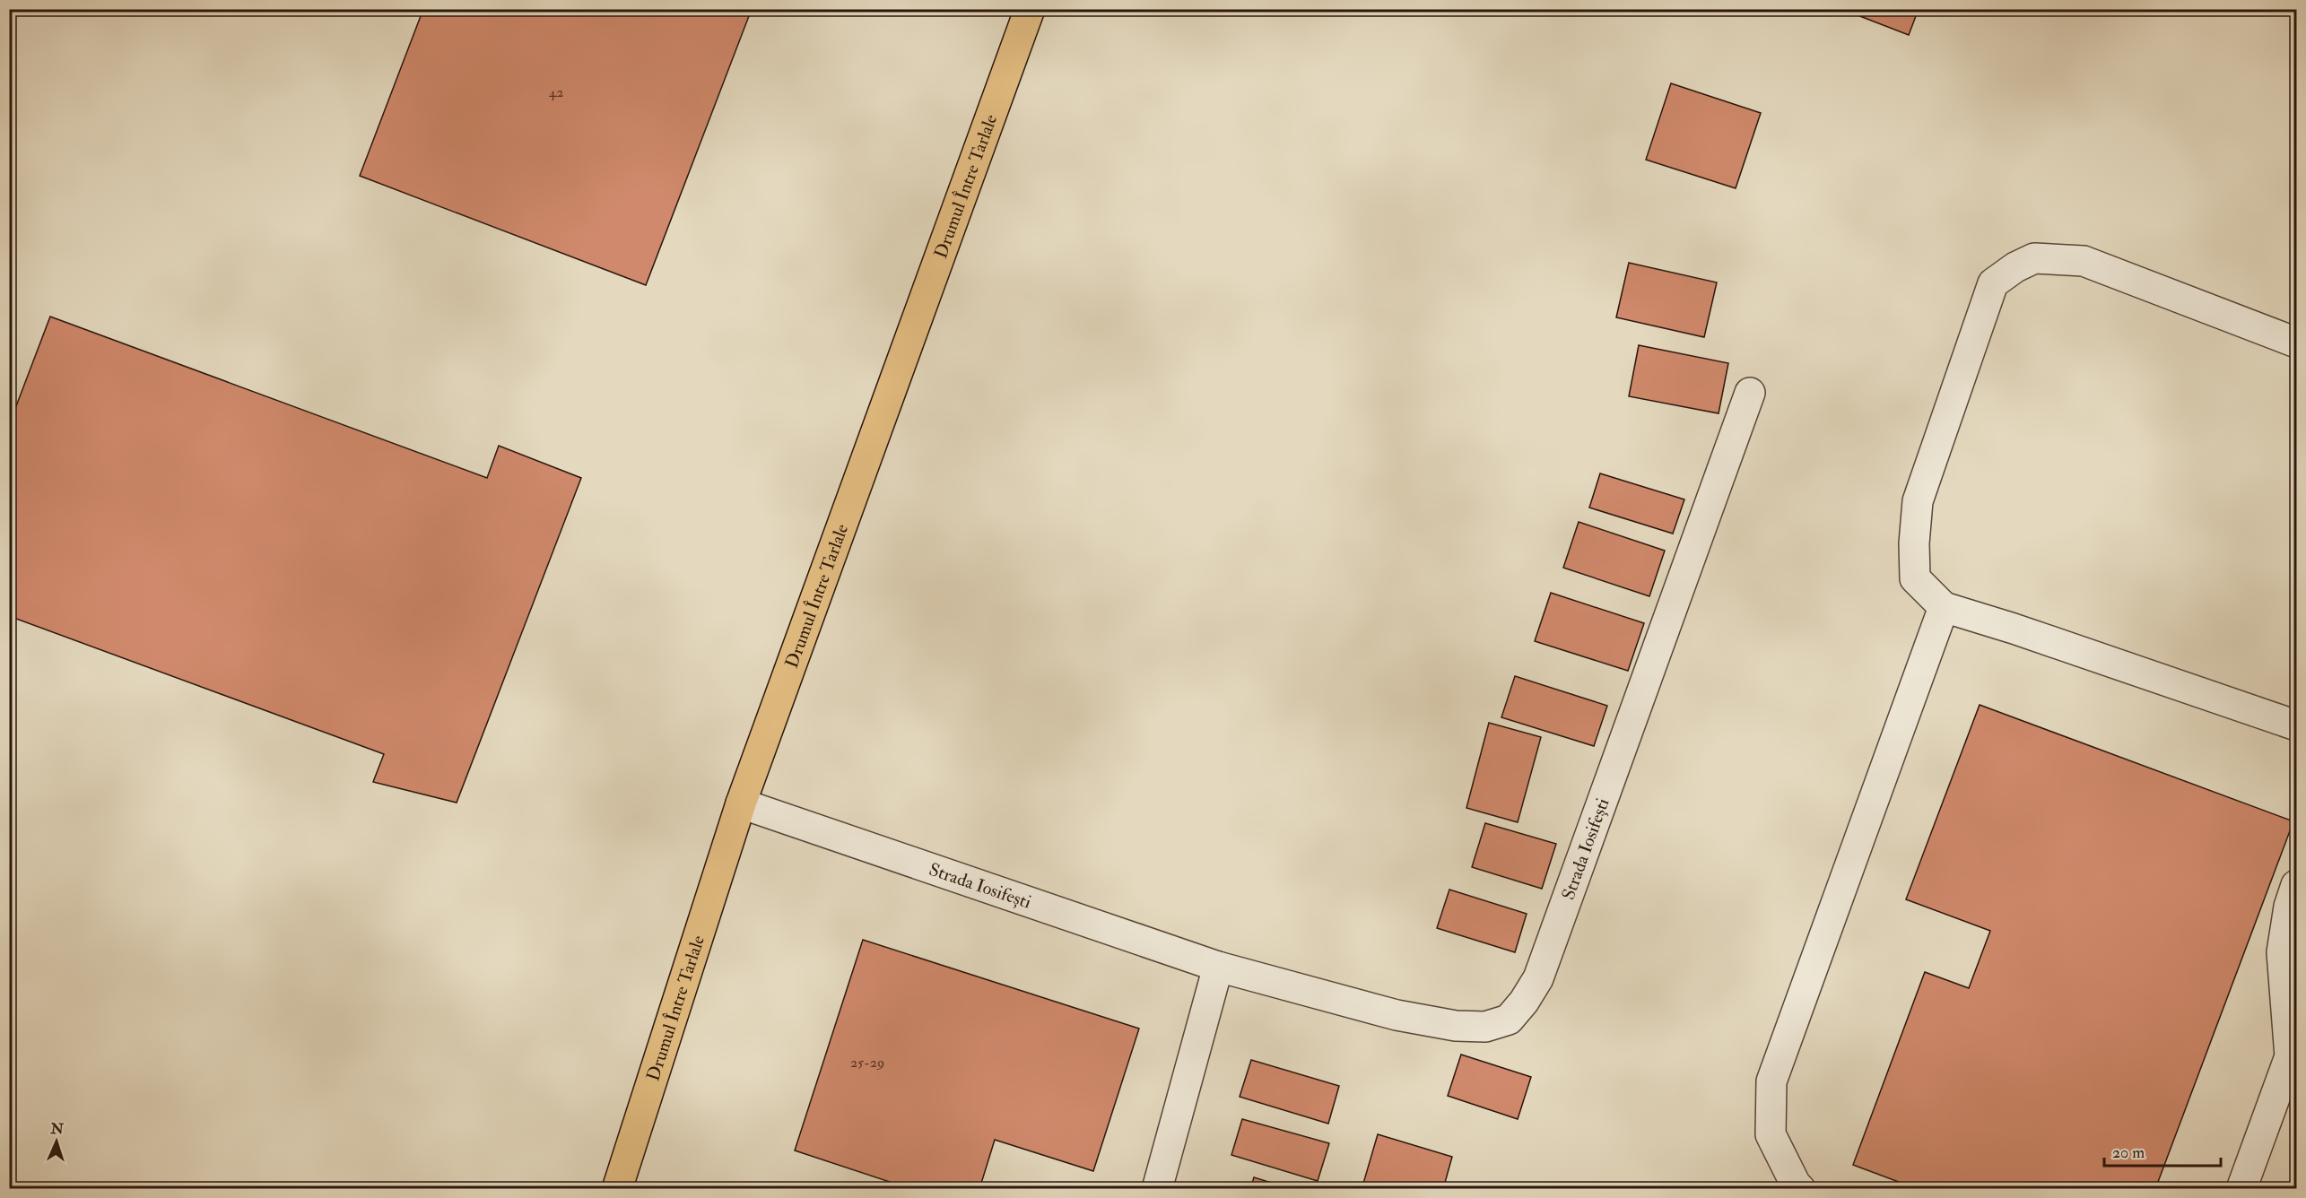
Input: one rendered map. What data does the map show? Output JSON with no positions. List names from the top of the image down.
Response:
{
  "streets": {
    "main road": ["Drumul Între Tarlale"],
    "street": ["Strada Iosifești"]
  },
  "crossings": [
    ["Drumul Între Tarlale", "Strada Iosifești"]
  ],
  "house_numbers": ["42", "25-29"],
  "scale_bar": "20 m",
  "north": "top"
}
